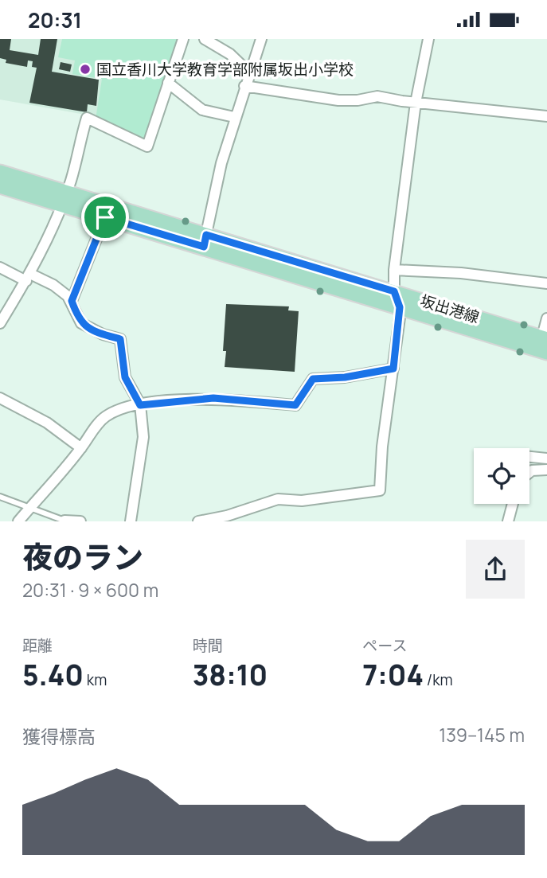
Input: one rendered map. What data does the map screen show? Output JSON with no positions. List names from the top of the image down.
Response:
{
  "streets": {
    "main road": ["坂出港線"]
  },
  "places": ["国立香川大学教育学部附属坂出小学校"],
  "page": {
    "status": "20:31",
    "heading": ["夜のラン", "20:31 · 9 × 600 m"],
    "stats": [
      ["距離", "5.40 km"],
      ["時間", "38:10"],
      ["ペース", "7:04 /km"]
    ],
    "chart": ["獲得標高", "139–145 m"]
  }
}
